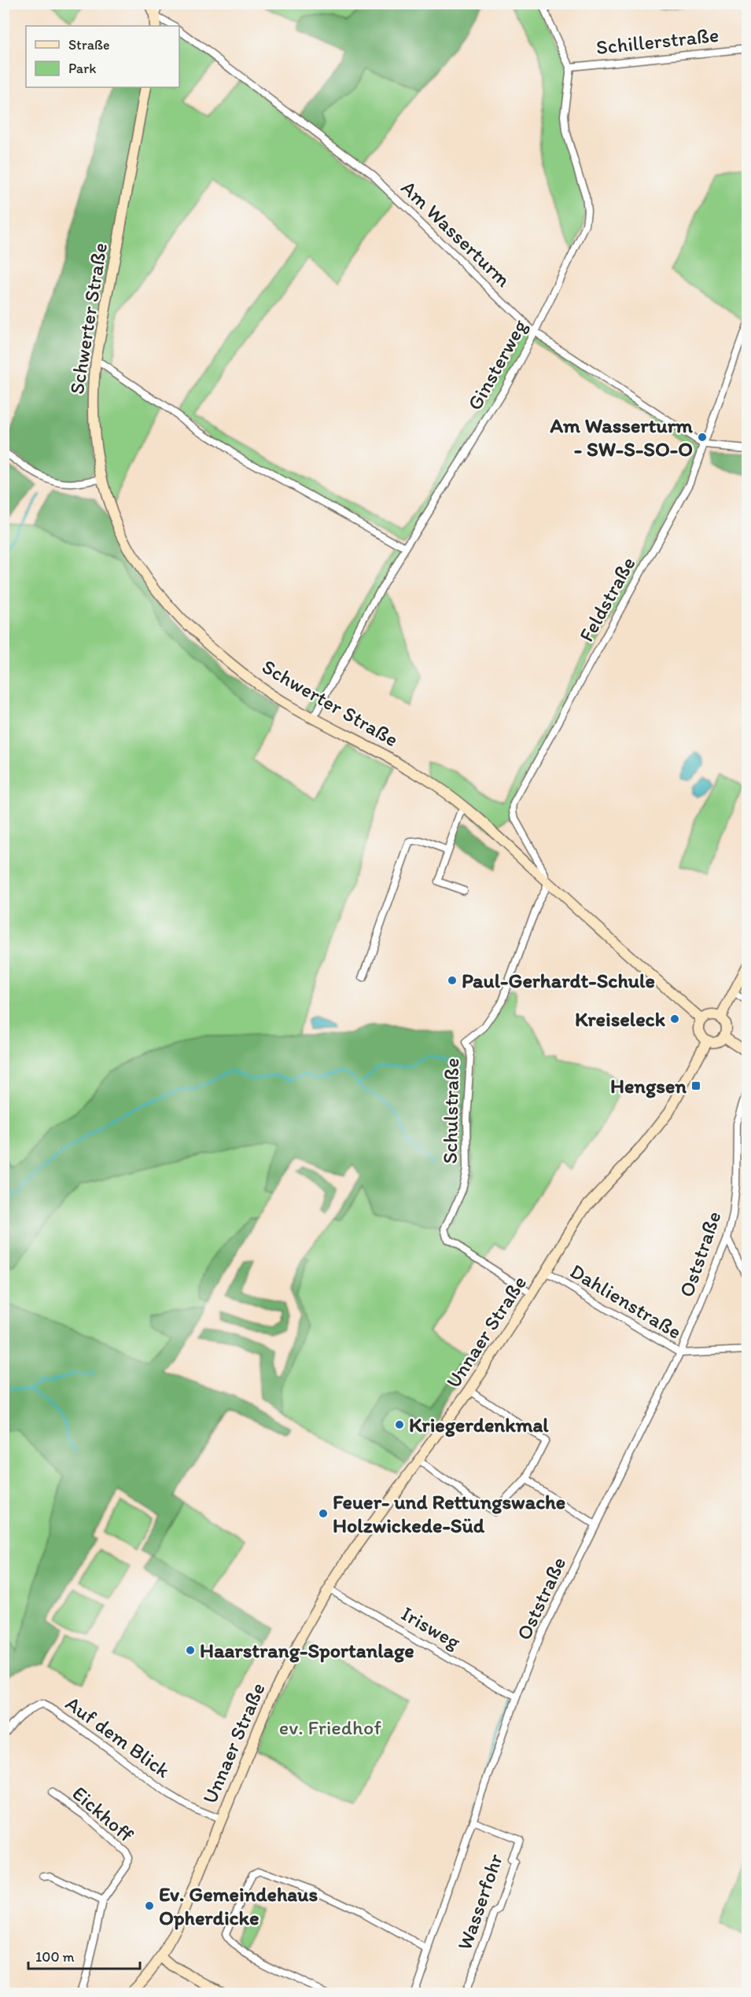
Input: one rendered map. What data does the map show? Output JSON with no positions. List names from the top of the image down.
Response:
{
  "streets": {
    "main road": ["Schwerter Straße", "Unnaer Straße"],
    "street": [
      "Schillerstraße",
      "Am Wasserturm",
      "Ginsterweg",
      "Feldstraße",
      "Schulstraße",
      "Oststraße",
      "Dahlienstraße",
      "Irisweg",
      "Auf dem Blick",
      "Eickhoff",
      "Wasserfohr"
    ]
  },
  "crossings": [
    ["Schillerstraße", "Ginsterweg"],
    ["Am Wasserturm", "Ginsterweg"],
    ["Am Wasserturm", "Feldstraße"],
    ["Schwerter Straße", "Ginsterweg"],
    ["Schwerter Straße", "Feldstraße"],
    ["Schwerter Straße", "Schulstraße"],
    ["Schwerter Straße", "Unnaer Straße"],
    ["Feldstraße", "Schulstraße"],
    ["Oststraße", "Dahlienstraße"],
    ["Oststraße", "Irisweg"],
    ["Oststraße", "Wasserfohr"],
    ["Dahlienstraße", "Unnaer Straße"],
    ["Unnaer Straße", "Irisweg"],
    ["Unnaer Straße", "Auf dem Blick"]
  ],
  "parks": ["ev. Friedhof"],
  "places": {
    "other": [
      "Am Wasserturm - SW-S-SO-O",
      "Paul-Gerhardt-Schule",
      "Kreiseleck",
      "Kriegerdenkmal",
      "Feuer- und Rettungswache Holzwickede-Süd",
      "Haarstrang-Sportanlage",
      "Ev. Gemeindehaus Opherdicke"
    ],
    "transit": ["Hengsen"]
  },
  "legend": ["Straße", "Park"],
  "scale_bar": "100 m"
}
